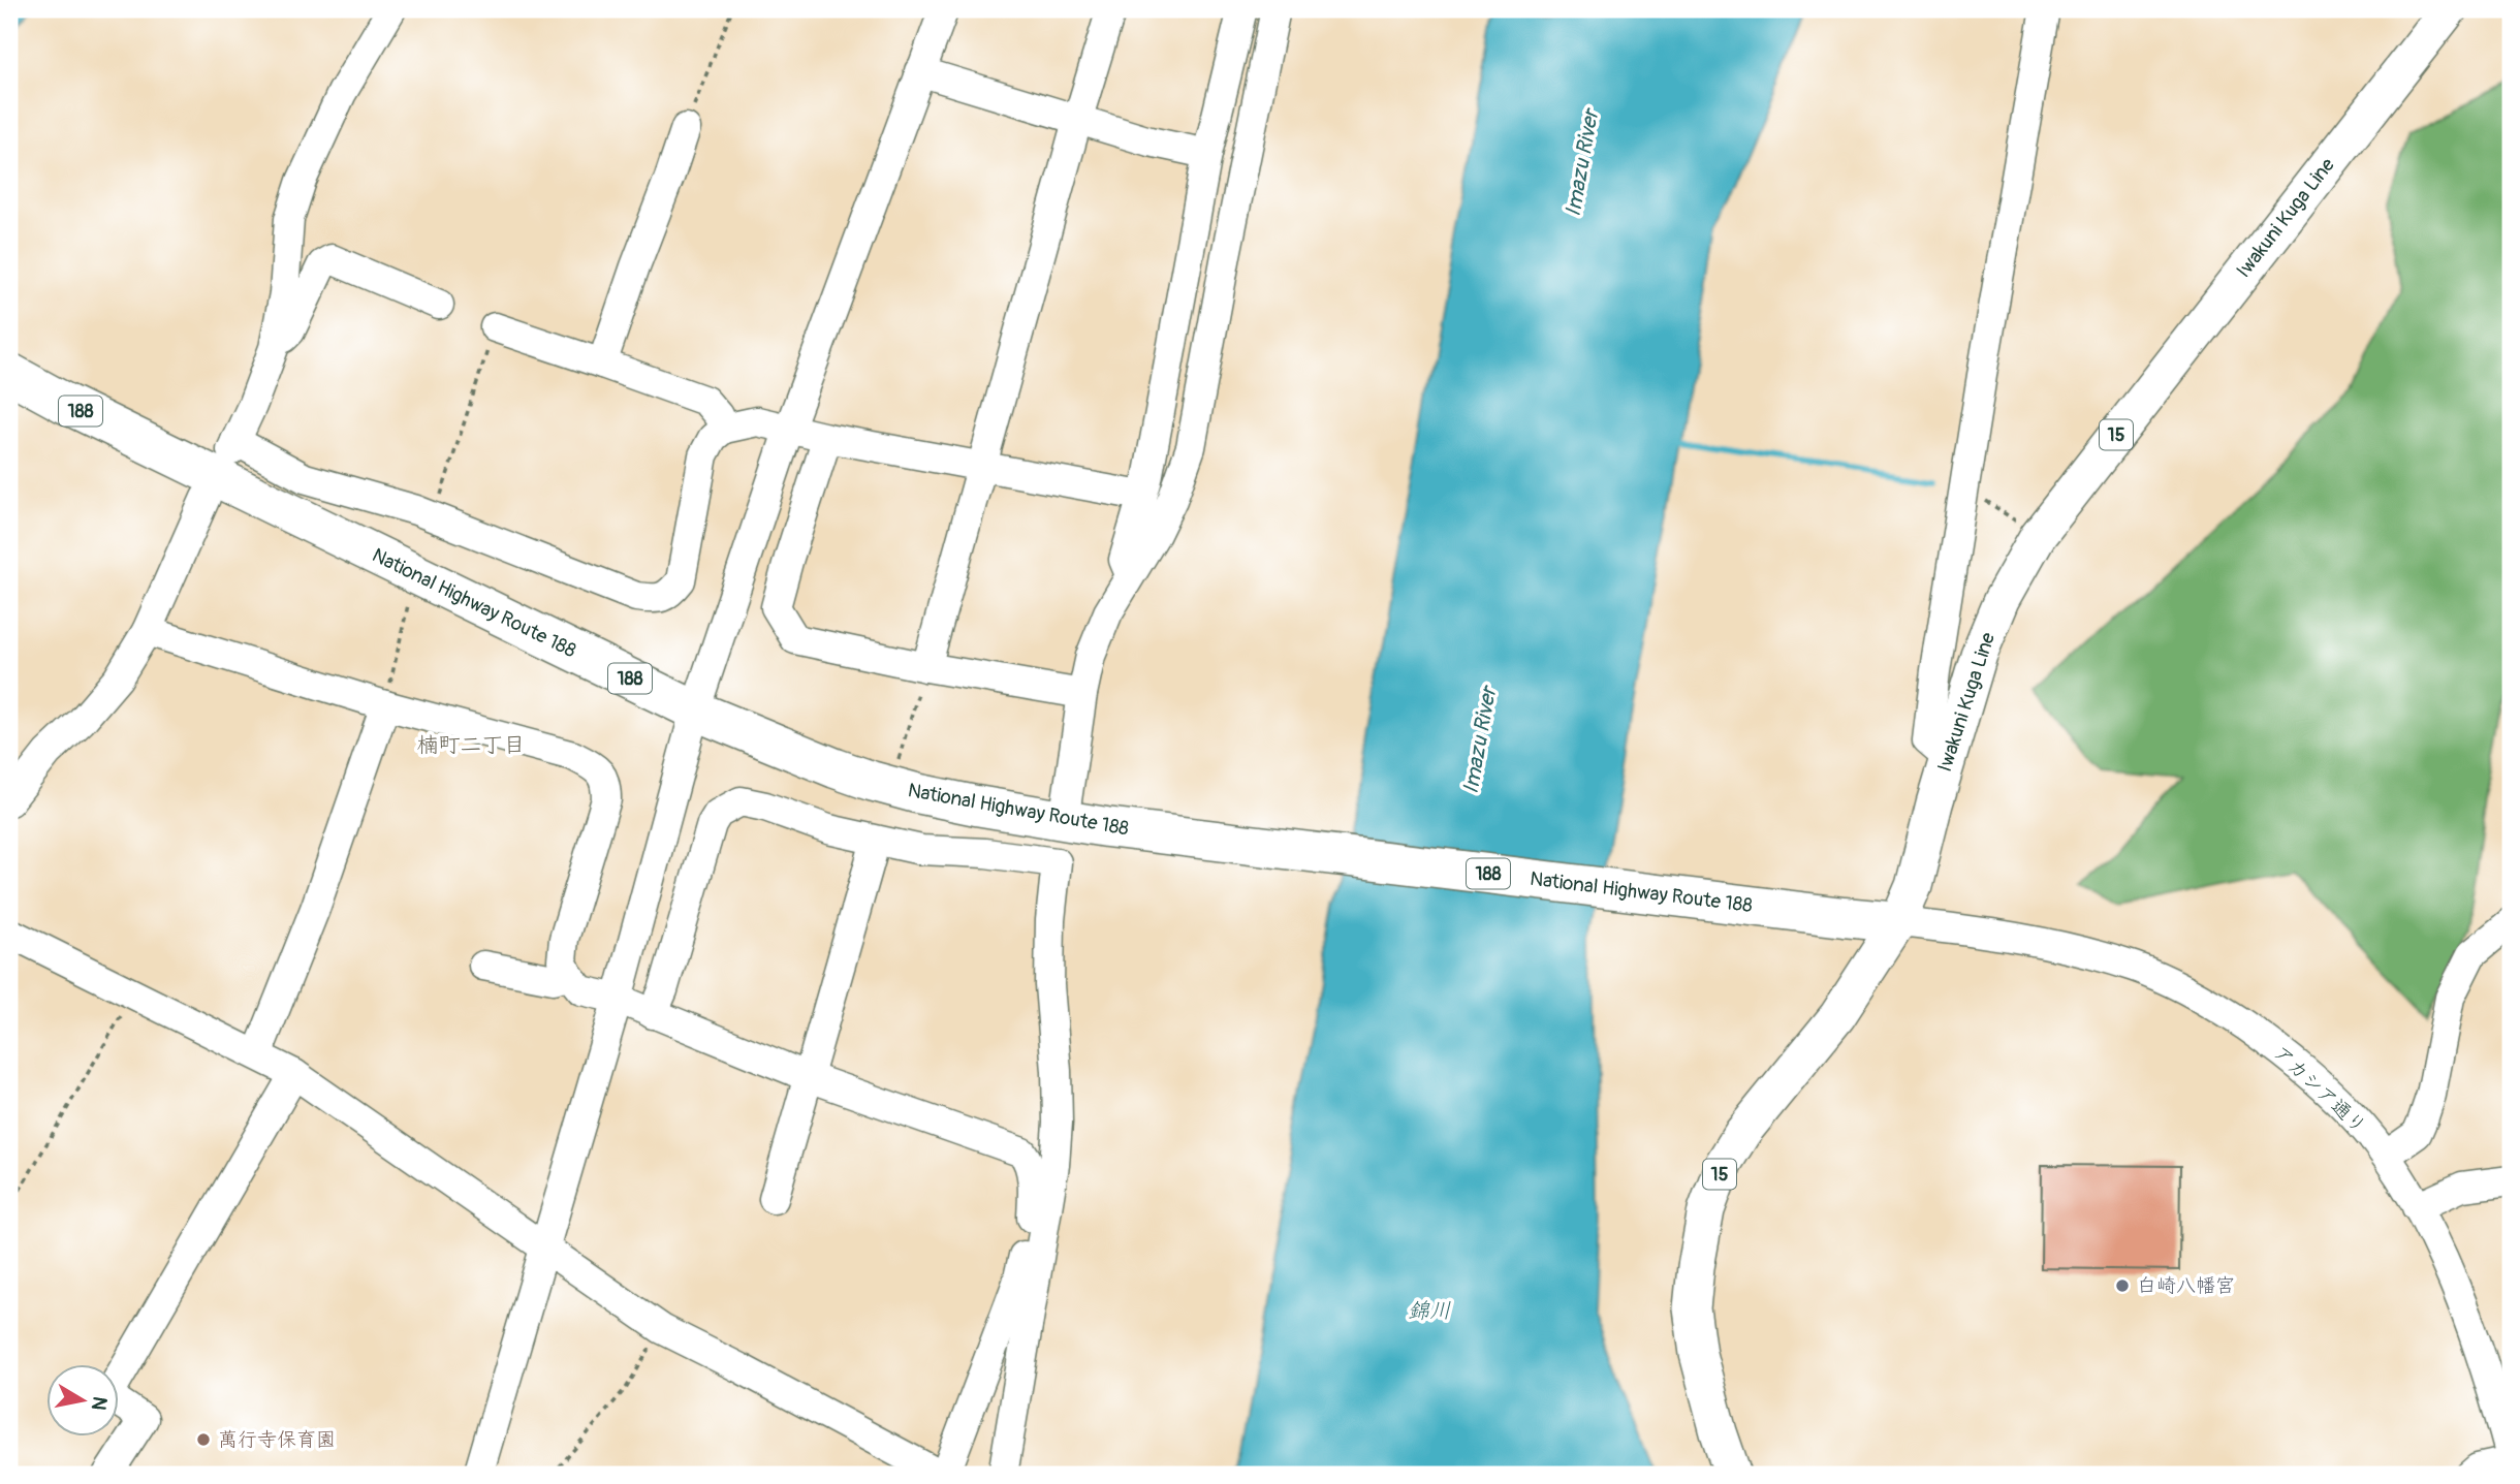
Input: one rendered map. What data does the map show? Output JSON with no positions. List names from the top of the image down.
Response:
{
  "streets": {
    "highway": ["188", "National Highway Route 188"],
    "main road": ["Iwakuni Kuga Line", "15"],
    "street": ["アカシア通り"]
  },
  "crossings": [
    ["Iwakuni Kuga Line", "National Highway Route 188"],
    ["Iwakuni Kuga Line", "アカシア通り"],
    ["National Highway Route 188", "アカシア通り"]
  ],
  "districts": ["楠町二丁目"],
  "water": ["Imazu River", "錦川"],
  "places": ["白崎八幡宮", "萬行寺保育園"],
  "north": "right"
}
